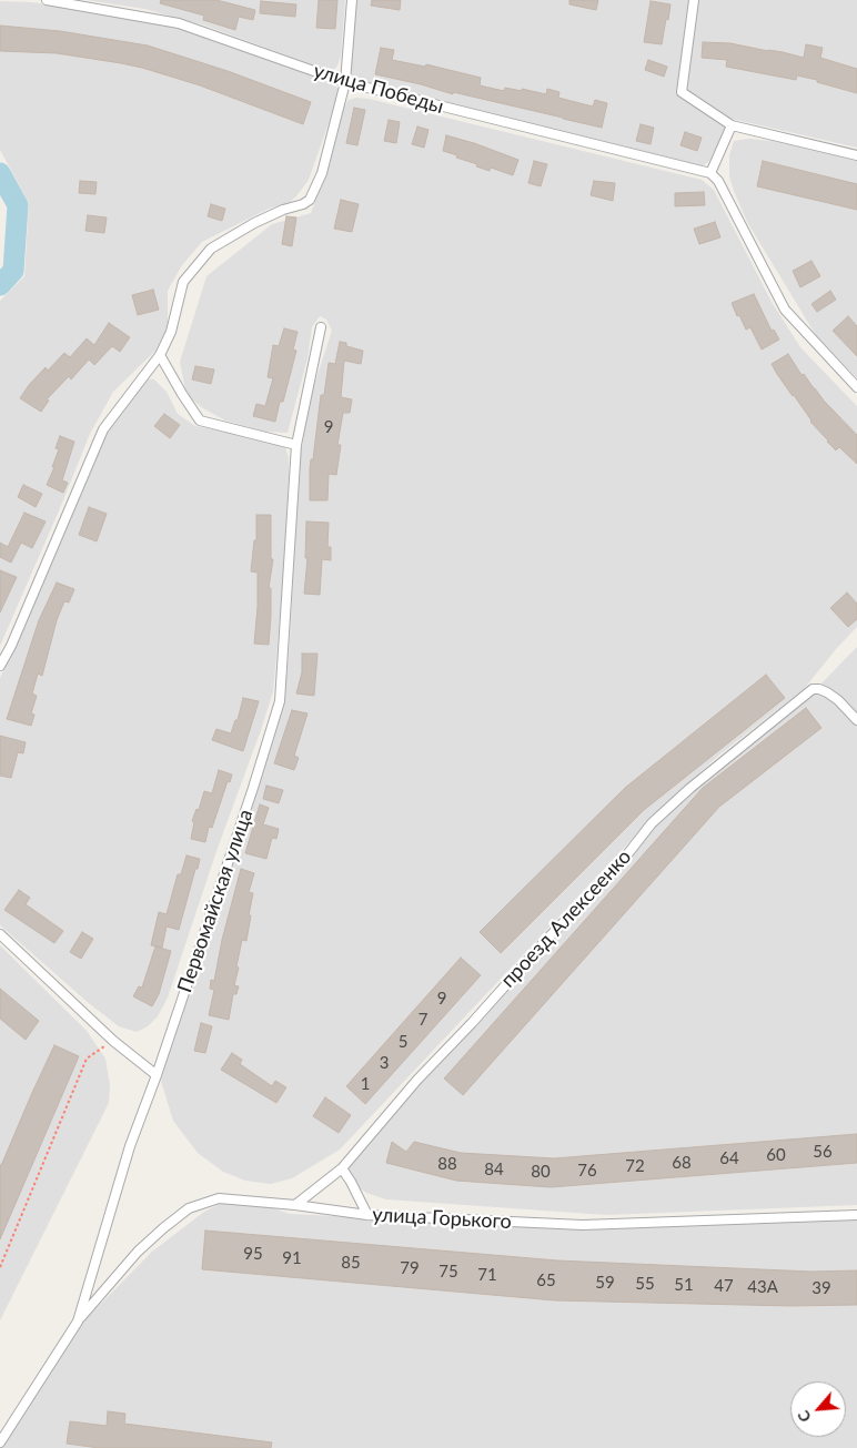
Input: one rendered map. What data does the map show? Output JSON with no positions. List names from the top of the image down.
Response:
{
  "streets": {
    "street": [
      "улица Победы",
      "Первомайская улица",
      "проезд Алексеенко",
      "улица Горького"
    ]
  },
  "crossings": [
    ["Первомайская улица", "улица Горького"],
    ["проезд Алексеенко", "улица Горького"]
  ],
  "house_numbers": [
    "9",
    "9",
    "7",
    "5",
    "3",
    "1",
    "56",
    "60",
    "64",
    "68",
    "88",
    "72",
    "84",
    "76",
    "80",
    "95",
    "91",
    "85",
    "79",
    "75",
    "71",
    "65",
    "59",
    "55",
    "51",
    "47",
    "43А",
    "39"
  ],
  "north": "bottom left"
}
